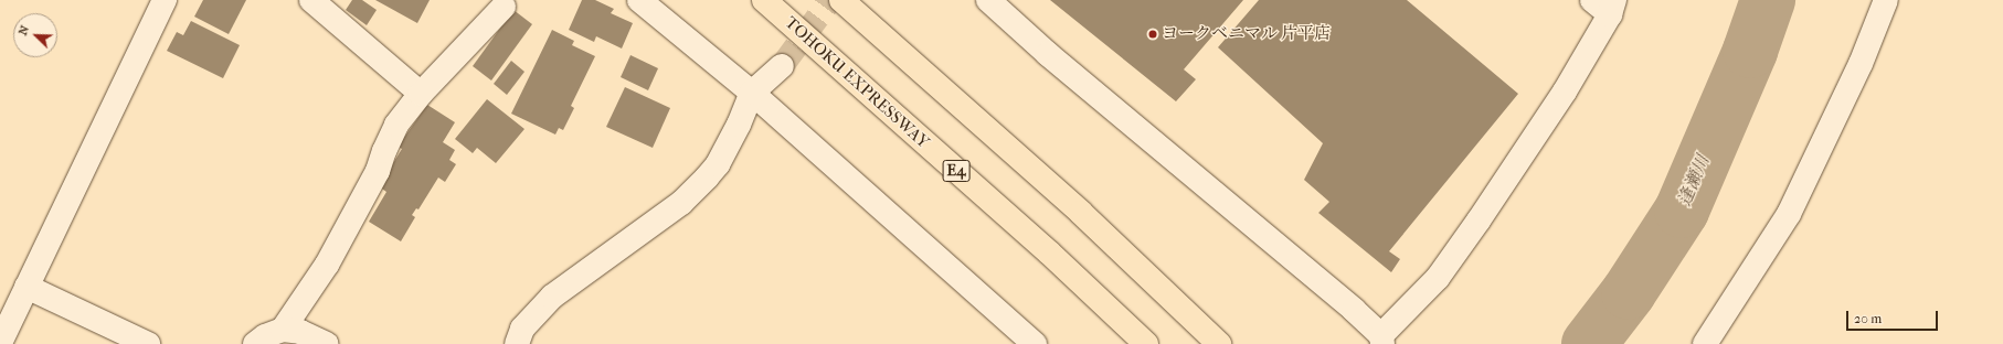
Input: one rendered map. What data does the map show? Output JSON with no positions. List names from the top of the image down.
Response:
{
  "streets": {
    "highway": ["TOHOKU EXPRESSWAY", "E4"]
  },
  "water": ["逢瀬川"],
  "places": ["ヨークベニマル 片平店"],
  "scale_bar": "20 m",
  "north": "top left"
}
